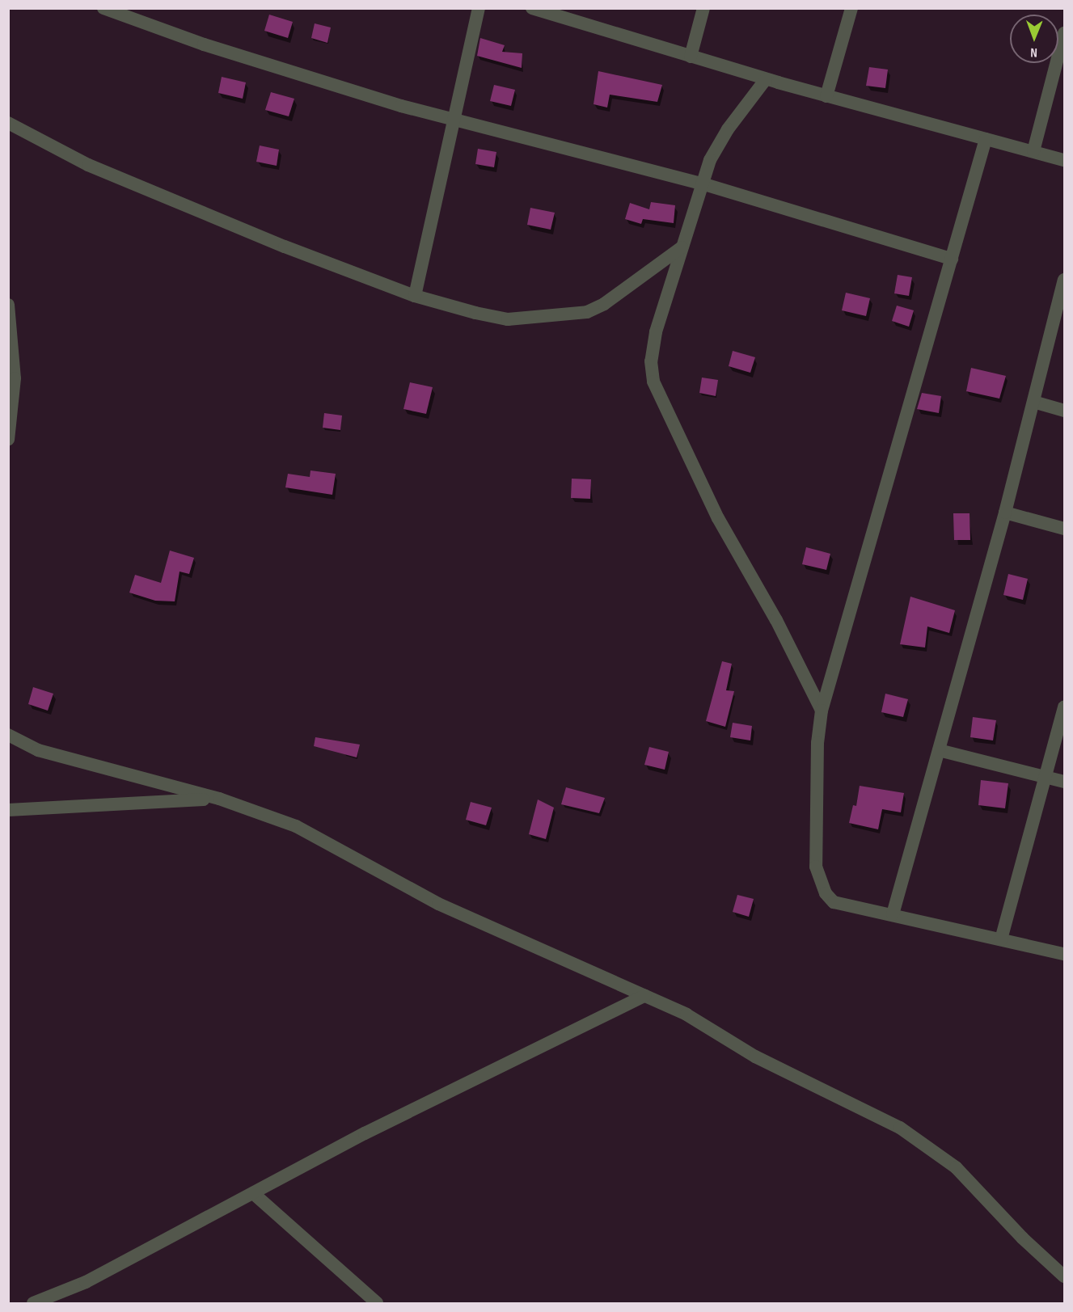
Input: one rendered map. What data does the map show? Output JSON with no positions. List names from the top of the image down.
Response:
{
  "north": "bottom"
}
